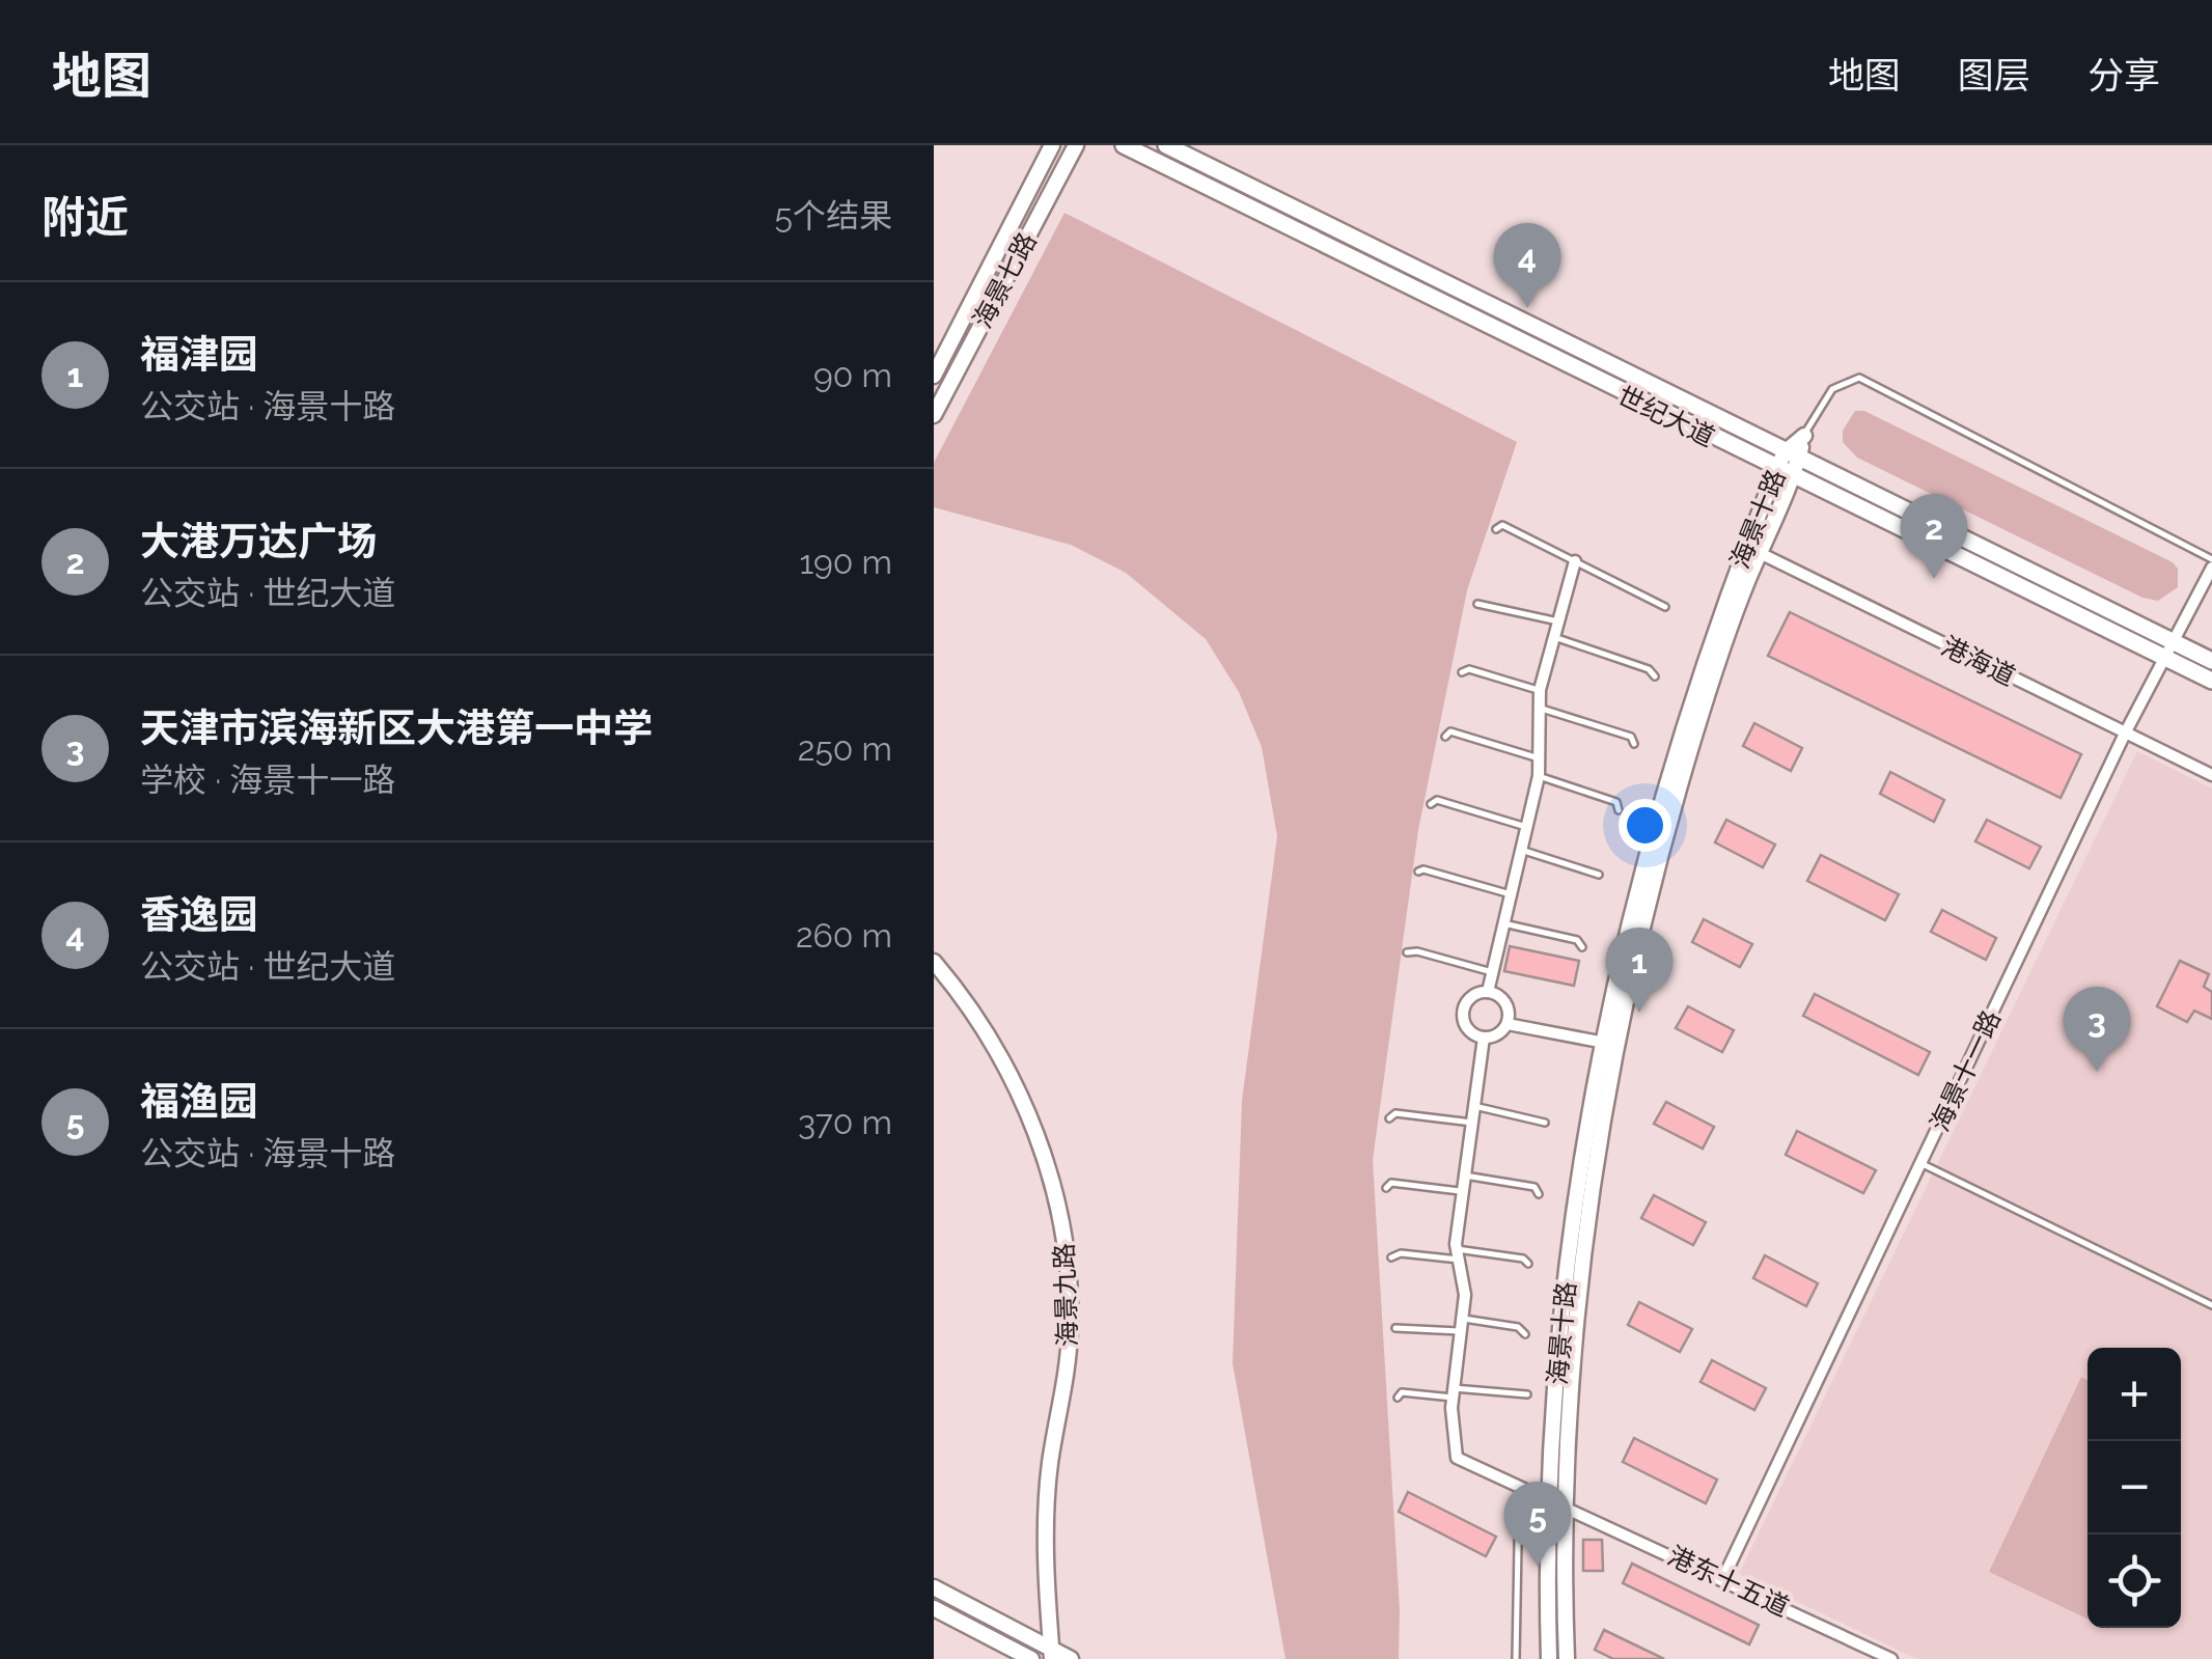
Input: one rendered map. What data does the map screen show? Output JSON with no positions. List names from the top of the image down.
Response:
{
  "streets": {
    "main road": ["世纪大道"],
    "street": [
      "海景七路",
      "海景十路",
      "港海道",
      "海景十一路",
      "海景九路",
      "港东十五道"
    ]
  },
  "crossings": [
    ["世纪大道", "海景十路"],
    ["世纪大道", "海景十一路"],
    ["海景十路", "港海道"],
    ["海景十路", "港东十五道"],
    ["港海道", "海景十一路"],
    ["海景十一路", "港东十五道"]
  ],
  "page": {
    "header": "地图",
    "nav": ["地图", "图层", "分享"],
    "heading": ["附近", "5个结果"],
    "pins": [
      "4",
      "2",
      "1",
      "3",
      "5"
    ],
    "list": [
      {
        "mark": "1",
        "name": "福津园",
        "note": "公交站 · 海景十路",
        "value": "90 m"
      },
      {
        "mark": "2",
        "name": "大港万达广场",
        "note": "公交站 · 世纪大道",
        "value": "190 m"
      },
      {
        "mark": "3",
        "name": "天津市滨海新区大港第一中学",
        "note": "学校 · 海景十一路",
        "value": "250 m"
      },
      {
        "mark": "4",
        "name": "香逸园",
        "note": "公交站 · 世纪大道",
        "value": "260 m"
      },
      {
        "mark": "5",
        "name": "福渔园",
        "note": "公交站 · 海景十路",
        "value": "370 m"
      }
    ],
    "map_buttons": ["+", "−"]
  }
}
